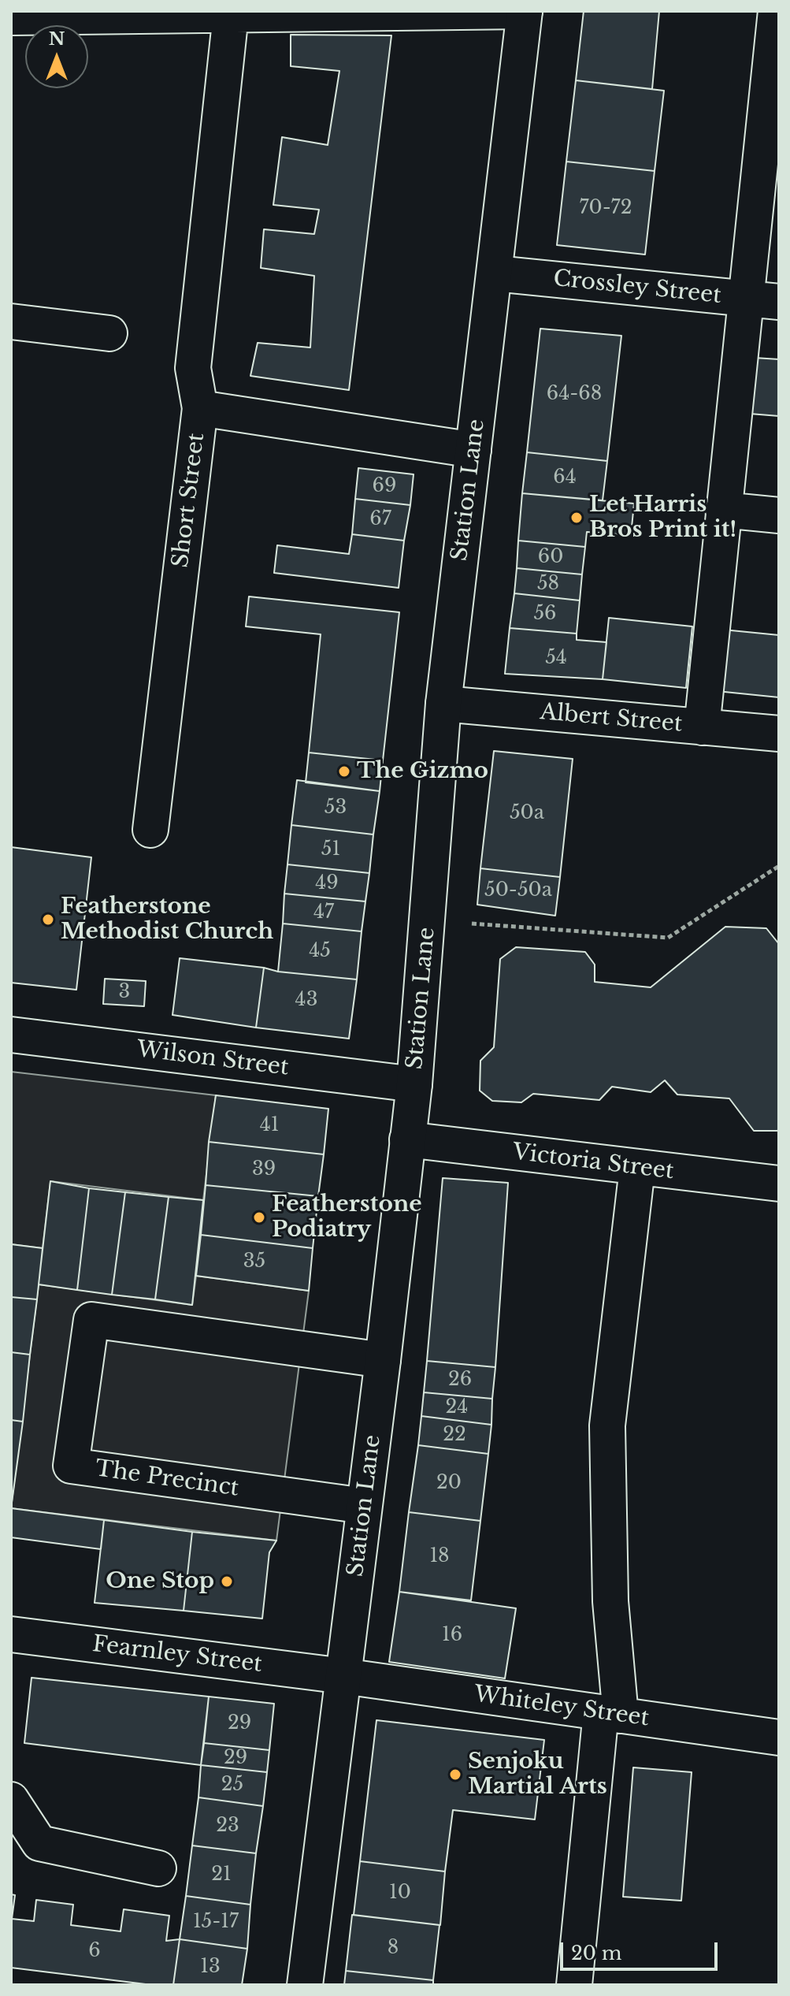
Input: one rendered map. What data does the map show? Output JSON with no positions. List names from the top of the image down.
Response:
{
  "streets": {
    "street": [
      "Crossley Street",
      "Station Lane",
      "Short Street",
      "Albert Street",
      "Wilson Street",
      "Victoria Street",
      "The Precinct",
      "Fearnley Street",
      "Whiteley Street"
    ]
  },
  "crossings": [
    ["Crossley Street", "Station Lane"],
    ["Station Lane", "Short Street"],
    ["Station Lane", "Albert Street"],
    ["Station Lane", "Wilson Street"],
    ["Station Lane", "Victoria Street"],
    ["Station Lane", "The Precinct"],
    ["Station Lane", "Fearnley Street"],
    ["Station Lane", "Whiteley Street"],
    ["Fearnley Street", "Whiteley Street"]
  ],
  "places": [
    "Let Harris Bros Print it!",
    "The Gizmo",
    "Featherstone Methodist Church",
    "Featherstone Podiatry",
    "One Stop",
    "Senjoku Martial Arts"
  ],
  "house_numbers": [
    "70-72",
    "64-68",
    "64",
    "69",
    "67",
    "60",
    "58",
    "56",
    "54",
    "53",
    "50a",
    "51",
    "49",
    "50-50a",
    "47",
    "45",
    "3",
    "43",
    "41",
    "39",
    "35",
    "26",
    "24",
    "22",
    "20",
    "18",
    "16",
    "29",
    "29",
    "25",
    "23",
    "21",
    "10",
    "15-17",
    "8",
    "6",
    "13"
  ],
  "scale_bar": "20 m",
  "north": "top"
}
